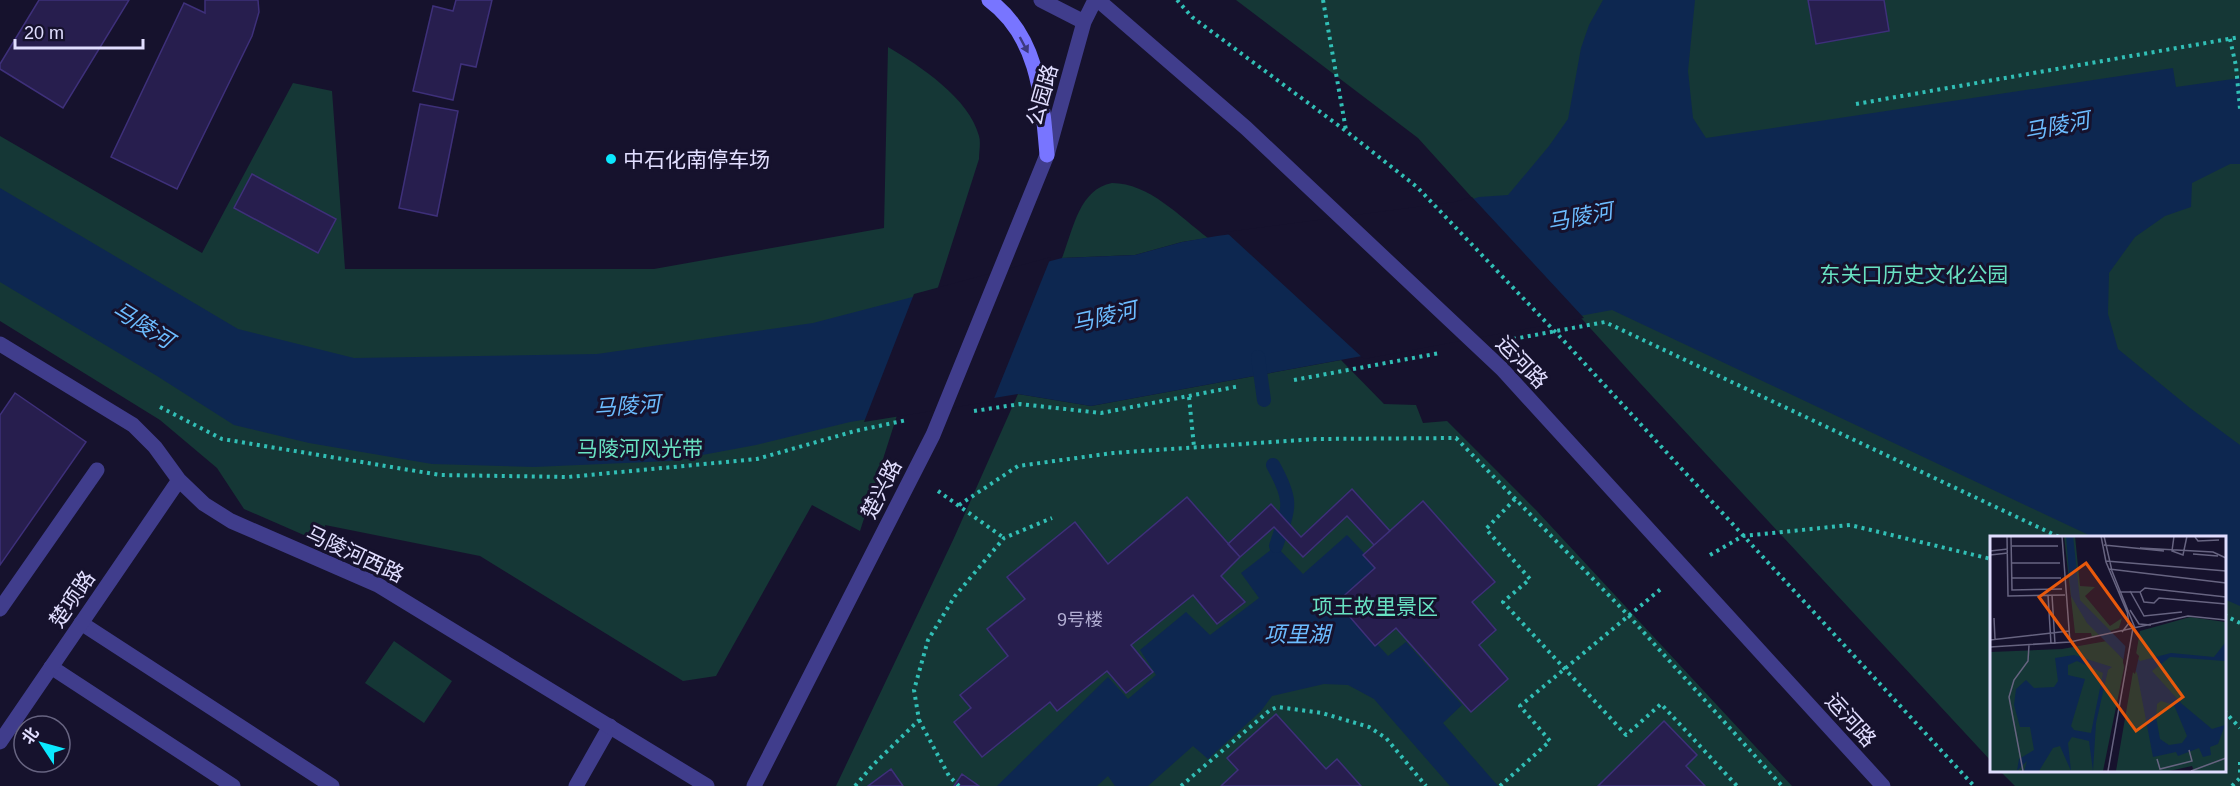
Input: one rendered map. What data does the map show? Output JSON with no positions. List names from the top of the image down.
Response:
{
  "streets": {
    "street": [
      "公园路",
      "运河路",
      "楚兴路",
      "马陵河西路",
      "楚项路"
    ]
  },
  "crossings": [
    ["公园路", "运河路"],
    ["公园路", "楚兴路"],
    ["马陵河西路", "楚项路"]
  ],
  "water": ["马陵河", "项里湖"],
  "parks": ["东关口历史文化公园", "马陵河风光带", "项王故里景区"],
  "places": ["中石化南停车场"],
  "house_numbers": ["9号楼"],
  "scale_bar": "20 m",
  "north": "top left"
}
